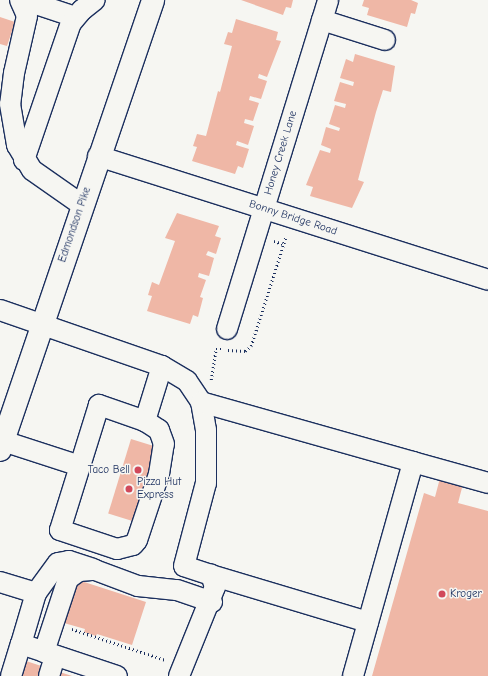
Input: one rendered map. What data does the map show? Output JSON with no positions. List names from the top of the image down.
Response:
{
  "streets": {
    "main road": ["Edmondson Pike"],
    "street": ["Honey Creek Lane", "Bonny Bridge Road"]
  },
  "crossings": [
    ["Honey Creek Lane", "Bonny Bridge Road"],
    ["Bonny Bridge Road", "Edmondson Pike"]
  ],
  "places": ["Taco Bell", "Pizza Hut Express", "Kroger"]
}
